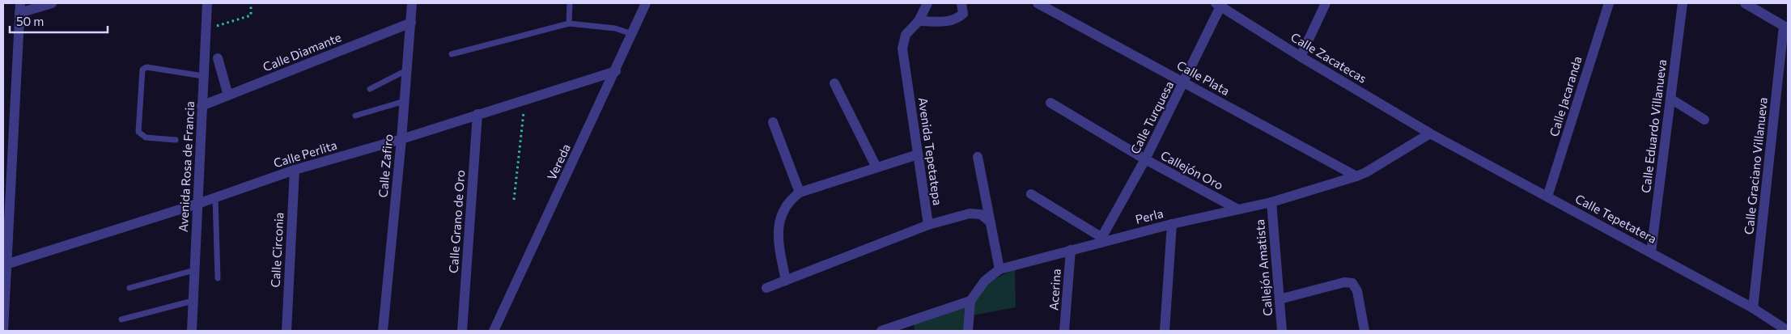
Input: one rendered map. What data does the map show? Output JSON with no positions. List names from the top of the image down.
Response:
{
  "streets": {
    "street": [
      "Calle Diamante",
      "Calle Zacatecas",
      "Calle Plata",
      "Calle Jacaranda",
      "Calle Turquesa",
      "Calle Eduardo Villanueva",
      "Avenida Tepetatepa",
      "Calle Perlita",
      "Vereda",
      "Calle Zafiro",
      "Calle Graciano Villanueva",
      "Avenida Rosa de Francia",
      "Callejón Oro",
      "Perla",
      "Calle Tepetatera",
      "Calle Grano de Oro",
      "Calle Circonia",
      "Callejón Amatista",
      "Acerina"
    ]
  },
  "crossings": [
    ["Calle Diamante", "Calle Zafiro"],
    ["Calle Diamante", "Avenida Rosa de Francia"],
    ["Calle Zacatecas", "Calle Turquesa"],
    ["Calle Zacatecas", "Perla"],
    ["Calle Zacatecas", "Calle Tepetatera"],
    ["Calle Plata", "Calle Turquesa"],
    ["Calle Plata", "Perla"],
    ["Calle Jacaranda", "Calle Tepetatera"],
    ["Calle Turquesa", "Callejón Oro"],
    ["Calle Turquesa", "Perla"],
    ["Calle Eduardo Villanueva", "Calle Tepetatera"],
    ["Calle Perlita", "Vereda"],
    ["Calle Perlita", "Calle Zafiro"],
    ["Calle Perlita", "Avenida Rosa de Francia"],
    ["Calle Perlita", "Calle Grano de Oro"],
    ["Calle Perlita", "Calle Circonia"],
    ["Calle Graciano Villanueva", "Calle Tepetatera"],
    ["Callejón Oro", "Perla"],
    ["Perla", "Calle Tepetatera"],
    ["Perla", "Callejón Amatista"],
    ["Perla", "Acerina"]
  ],
  "scale_bar": "50 m"
}
